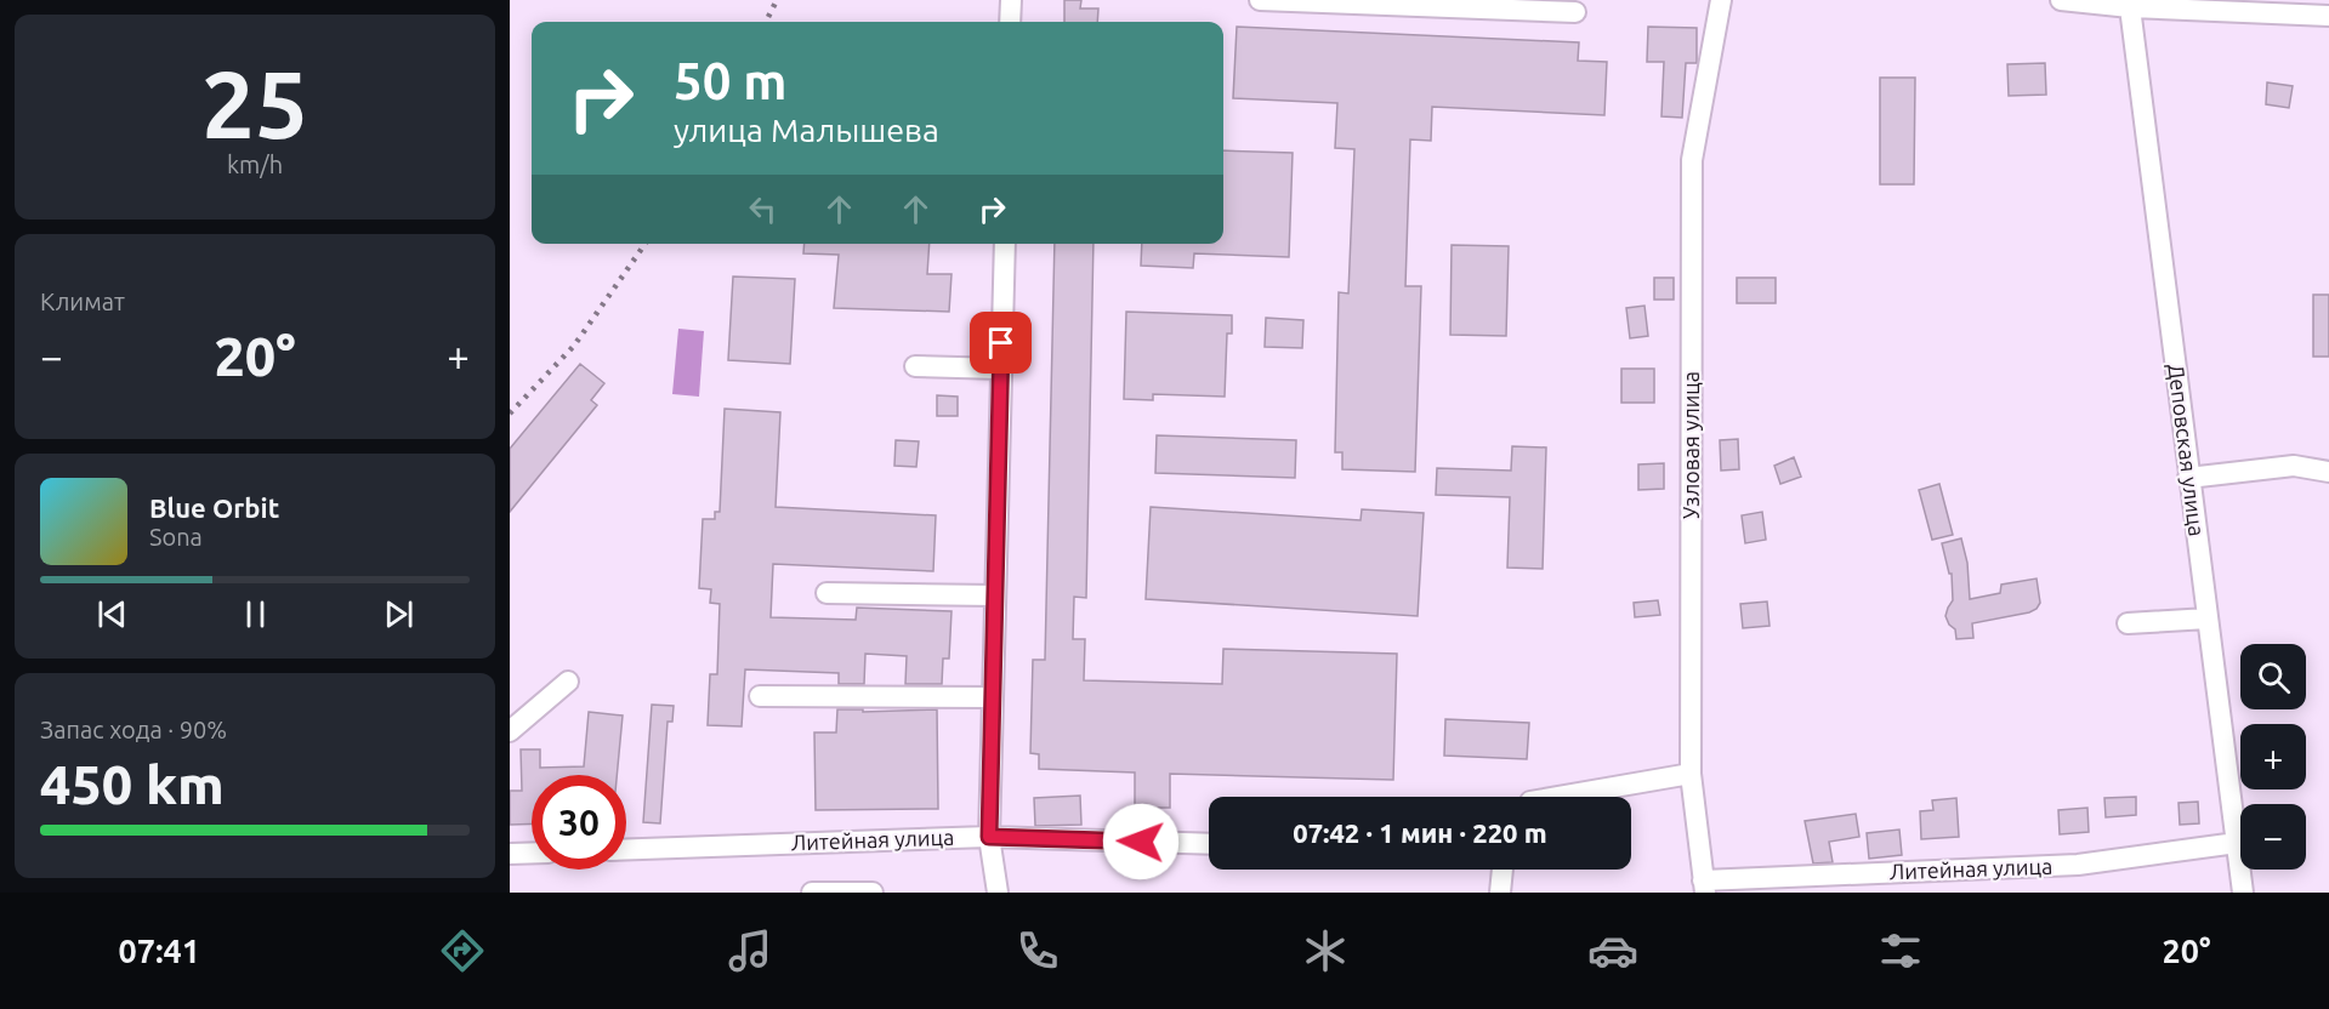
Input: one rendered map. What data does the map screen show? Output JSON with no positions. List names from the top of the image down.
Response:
{
  "streets": {
    "street": ["Узловая улица", "Деповская улица", "Литейная улица"]
  },
  "crossings": [
    ["Узловая улица", "Литейная улица"],
    ["Деповская улица", "Литейная улица"]
  ],
  "page": {
    "tile": [
      ["25", "km/h"],
      "Климат",
      ["Запас хода · 90%", "450 km"]
    ],
    "turn": ["50 m", "улица Малышева"],
    "heat": ["−", "20°", "+"],
    "song": ["Blue Orbit", "Sona"],
    "map_buttons": ["+", "−"],
    "limit": "30",
    "trip": "07:42 · 1 мин · 220 m",
    "tabs": ["07:41", "20°"]
  }
}
